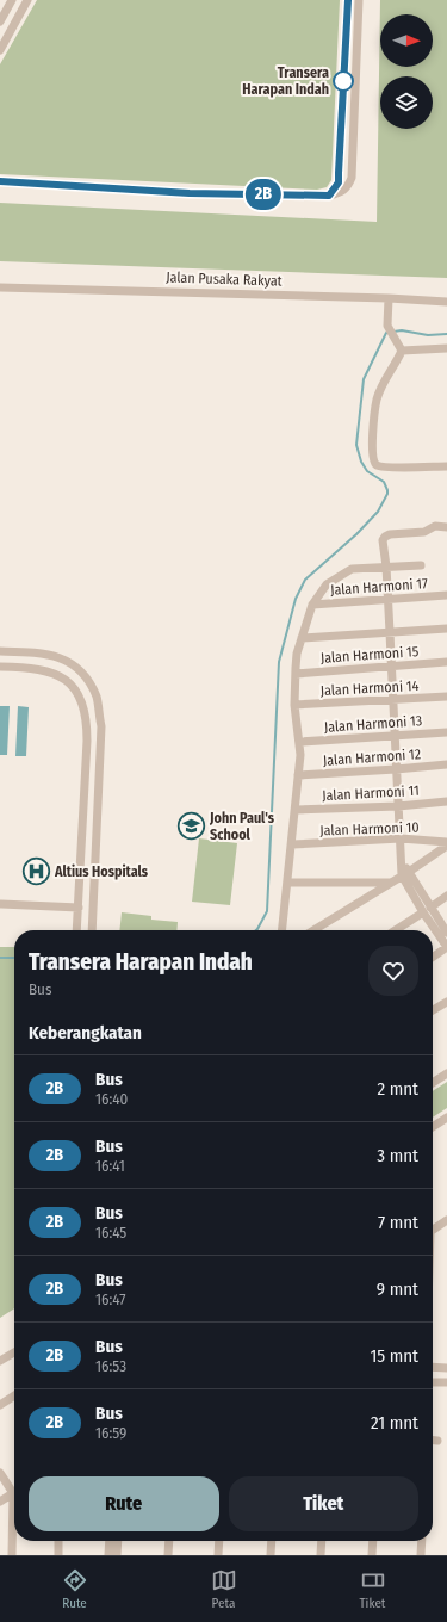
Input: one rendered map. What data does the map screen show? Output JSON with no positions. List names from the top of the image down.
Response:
{
  "streets": {
    "street": [
      "Jalan Pusaka Rakyat",
      "Jalan Harmoni 17",
      "Jalan Harmoni 15",
      "Jalan Harmoni 14",
      "Jalan Harmoni 13",
      "Jalan Harmoni 12",
      "Jalan Harmoni 11",
      "Jalan Harmoni 10"
    ]
  },
  "places": {
    "other": ["Transera Harapan Indah"],
    "school or university": ["John Paul's School"],
    "hospital": ["Altius Hospitals"]
  },
  "lines": ["bus line 2B"],
  "north": "right",
  "page": {
    "on_map": "2B",
    "heading": [
      ["Transera Harapan Indah", "Bus"],
      "Keberangkatan"
    ],
    "list": [
      {
        "mark": "2B",
        "name": "Bus",
        "note": "16:40",
        "value": "2 mnt"
      },
      {
        "mark": "2B",
        "name": "Bus",
        "note": "16:41",
        "value": "3 mnt"
      },
      {
        "mark": "2B",
        "name": "Bus",
        "note": "16:45",
        "value": "7 mnt"
      },
      {
        "mark": "2B",
        "name": "Bus",
        "note": "16:47",
        "value": "9 mnt"
      },
      {
        "mark": "2B",
        "name": "Bus",
        "note": "16:53",
        "value": "15 mnt"
      },
      {
        "mark": "2B",
        "name": "Bus",
        "note": "16:59",
        "value": "21 mnt"
      }
    ],
    "buttons": ["Rute", "Tiket"],
    "tabs": ["Rute", "Peta", "Tiket"]
  }
}
